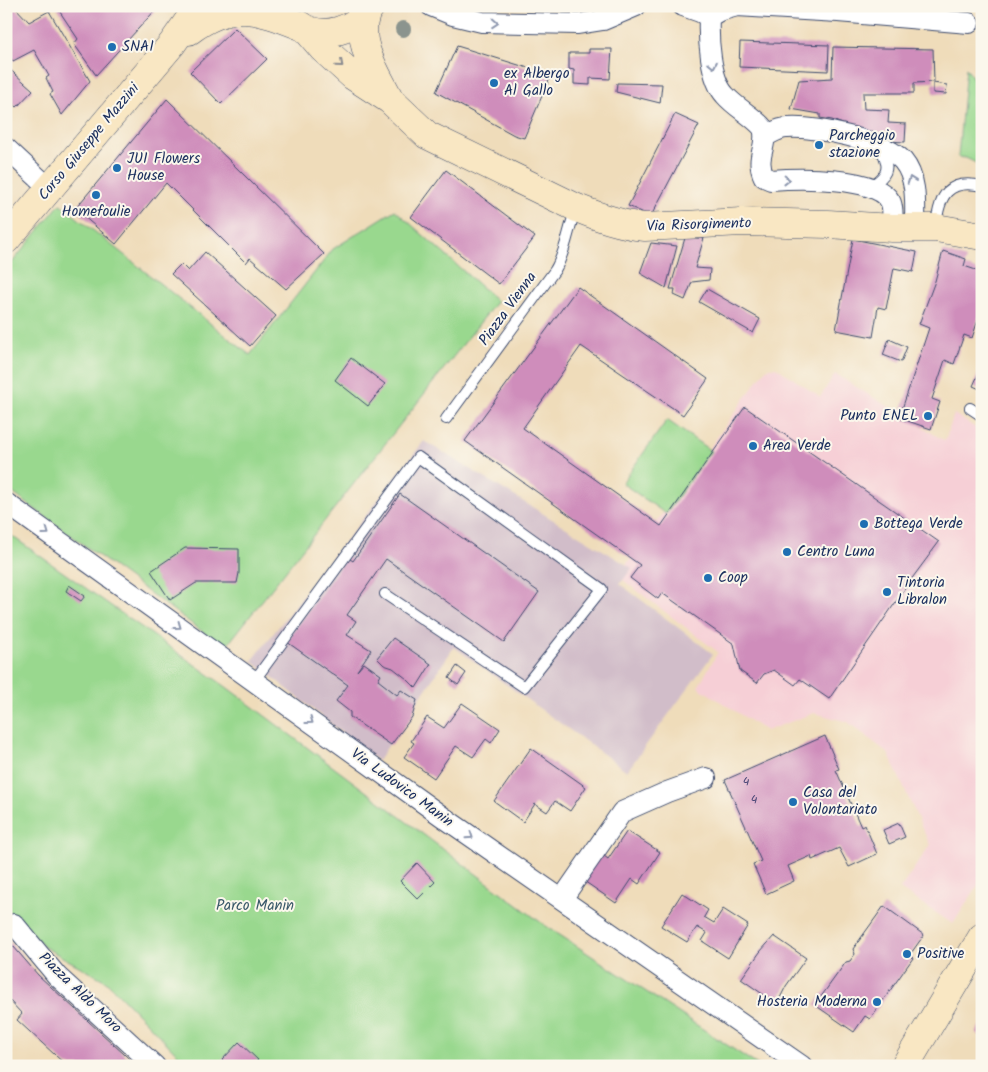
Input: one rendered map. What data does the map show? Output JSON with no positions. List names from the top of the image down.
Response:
{
  "streets": {
    "street": [
      "Corso Giuseppe Mazzini",
      "Via Risorgimento",
      "Via Ludovico Manin",
      "Piazza Aldo Moro"
    ],
    "lane": ["Piazza Vienna"]
  },
  "crossings": [
    ["Via Risorgimento", "Piazza Vienna"]
  ],
  "one_way": ["Via Ludovico Manin"],
  "parks": ["Parco Manin"],
  "places": [
    "SNAI",
    "ex Albergo Al Gallo",
    "Parcheggio stazione",
    "JUI Flowers House",
    "Homefoulie",
    "Punto ENEL",
    "Area Verde",
    "Bottega Verde",
    "Centro Luna",
    "Coop",
    "Tintoria Libralon",
    "Casa del Volontariato",
    "Positive",
    "Hosteria Moderna"
  ],
  "house_numbers": ["4", "4"]
}
